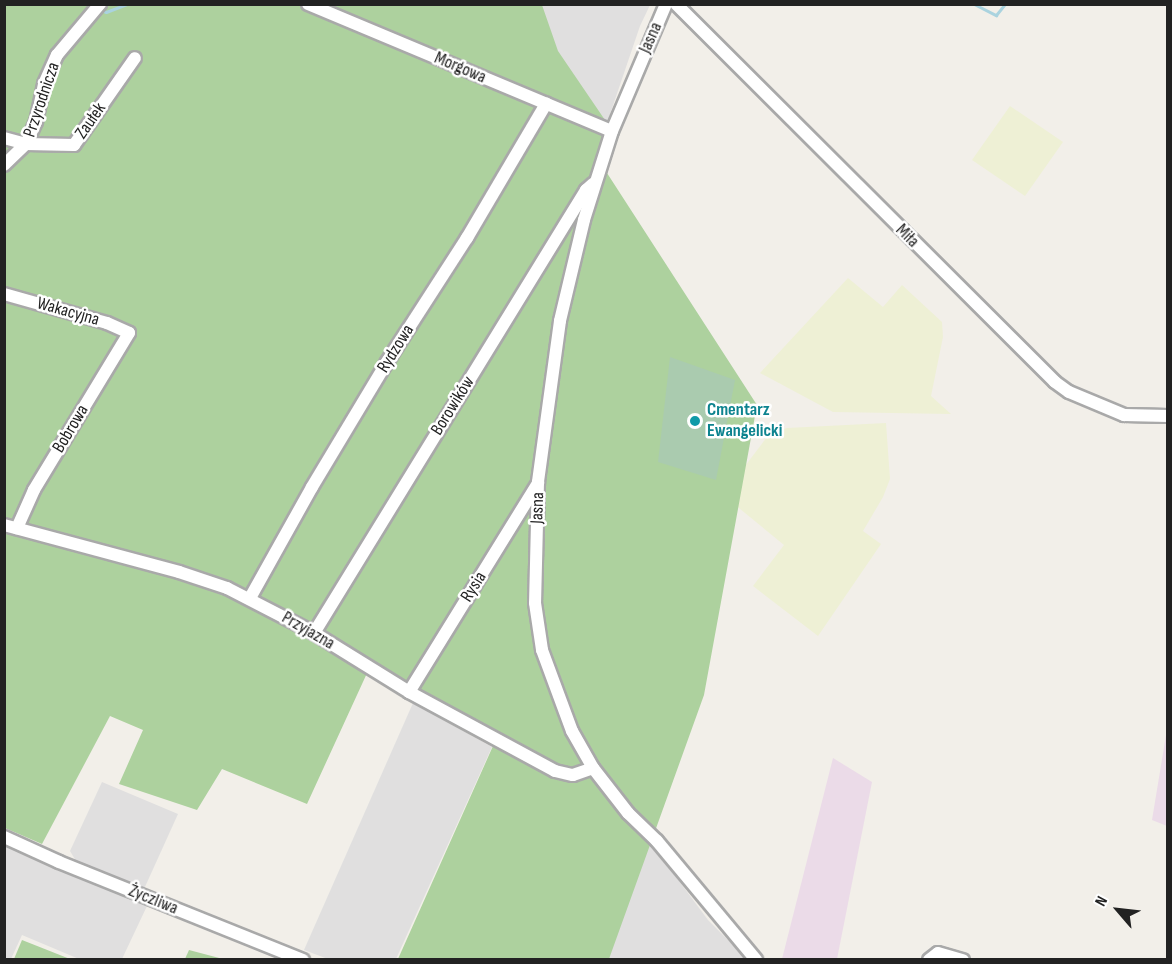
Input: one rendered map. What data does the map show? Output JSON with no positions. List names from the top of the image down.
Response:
{
  "streets": {
    "street": [
      "Jasna",
      "Morgowa",
      "Przyrodnicza",
      "Zaułek",
      "Miła",
      "Wakacyjna",
      "Rydzowa",
      "Borowików",
      "Bobrowa",
      "Rysia",
      "Przyjazna",
      "Życzliwa"
    ]
  },
  "crossings": [
    ["Jasna", "Morgowa"],
    ["Jasna", "Borowików"],
    ["Jasna", "Rysia"],
    ["Jasna", "Przyjazna"],
    ["Morgowa", "Rydzowa"],
    ["Przyrodnicza", "Zaułek"],
    ["Wakacyjna", "Bobrowa"],
    ["Rydzowa", "Przyjazna"],
    ["Borowików", "Przyjazna"],
    ["Bobrowa", "Przyjazna"],
    ["Rysia", "Przyjazna"]
  ],
  "places": ["Cmentarz Ewangelicki"],
  "north": "top left"
}
